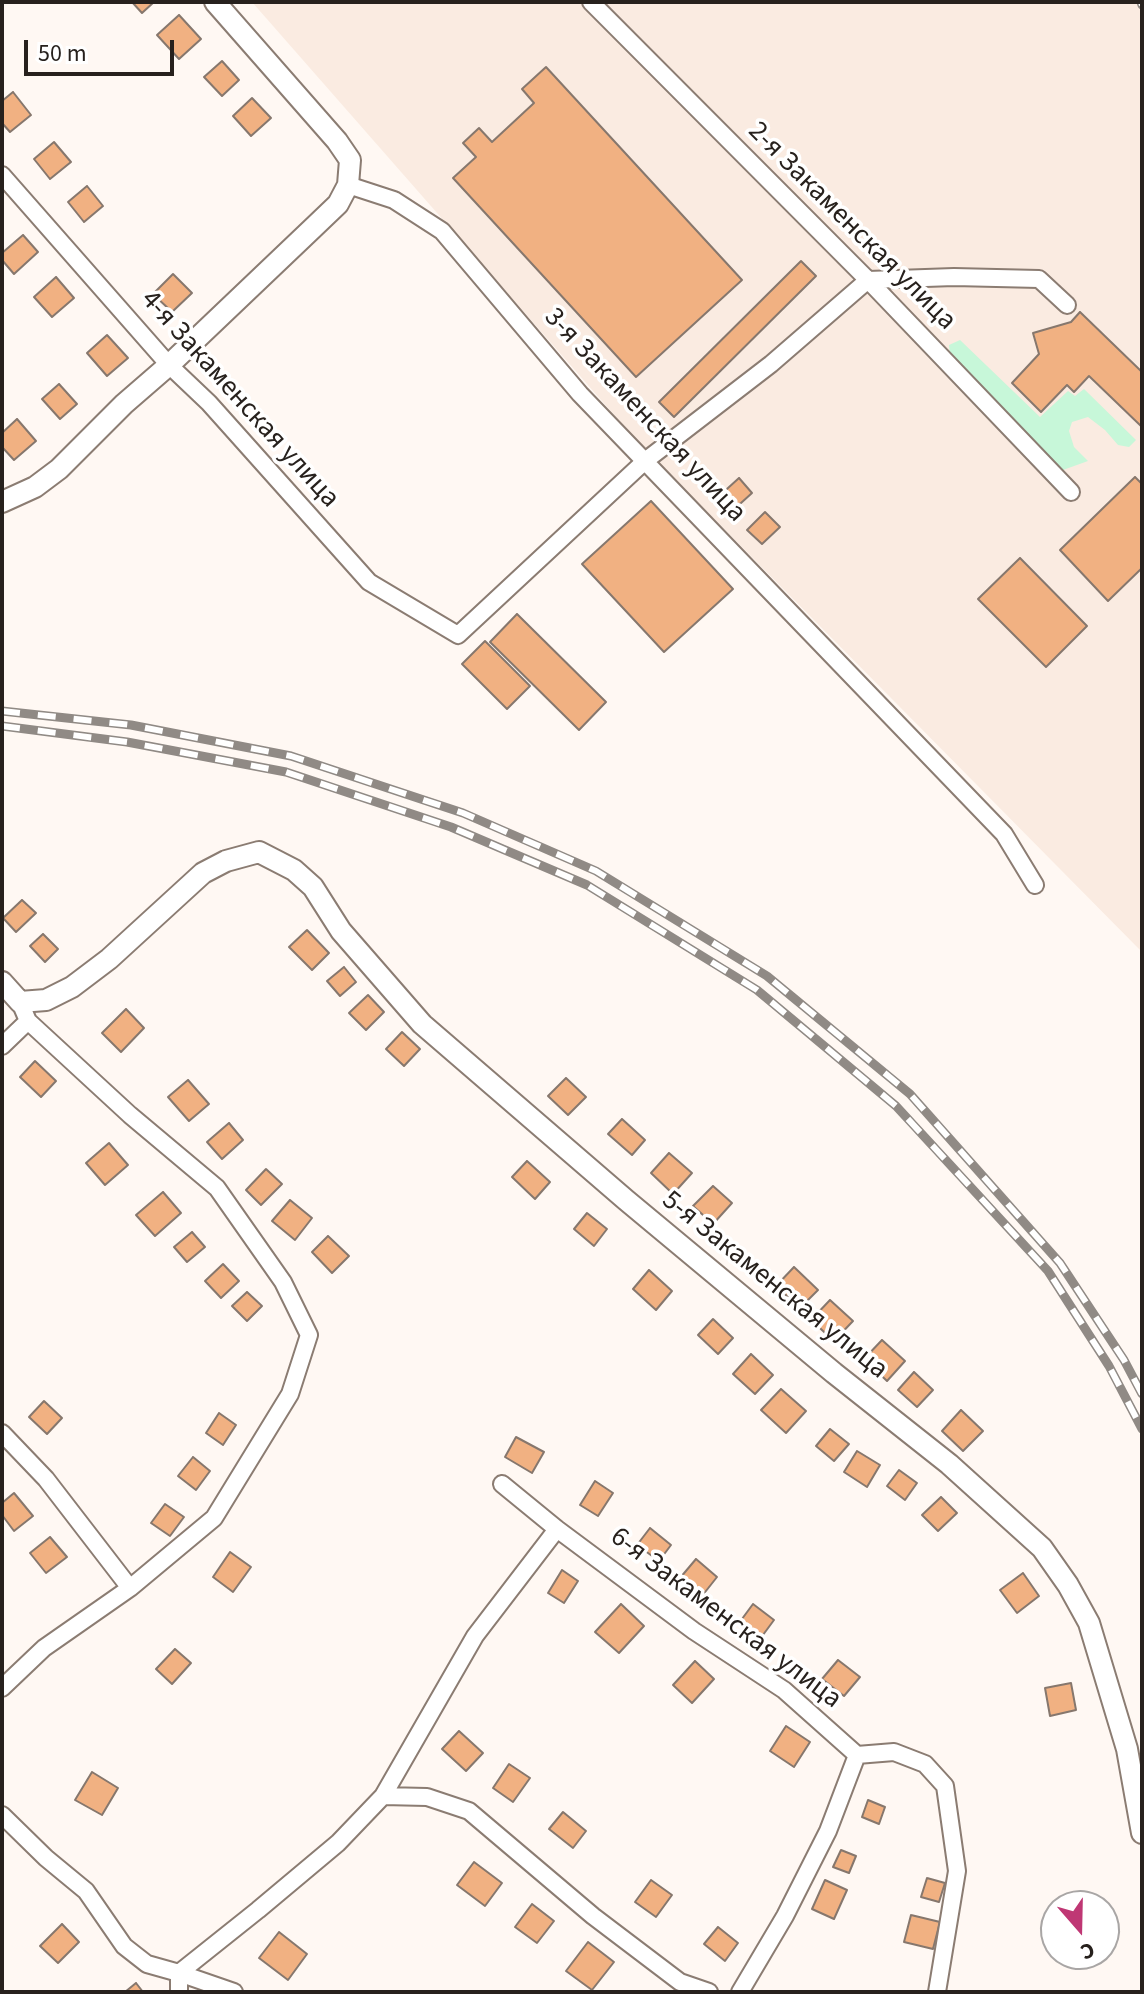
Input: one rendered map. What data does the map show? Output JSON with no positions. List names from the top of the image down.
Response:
{
  "streets": {
    "street": [
      "2-я Закаменская улица",
      "4-я Закаменская улица",
      "3-я Закаменская улица",
      "5-я Закаменская улица",
      "6-я Закаменская улица"
    ]
  },
  "crossings": [
    ["4-я Закаменская улица", "3-я Закаменская улица"]
  ],
  "scale_bar": "50 m",
  "north": "bottom"
}
